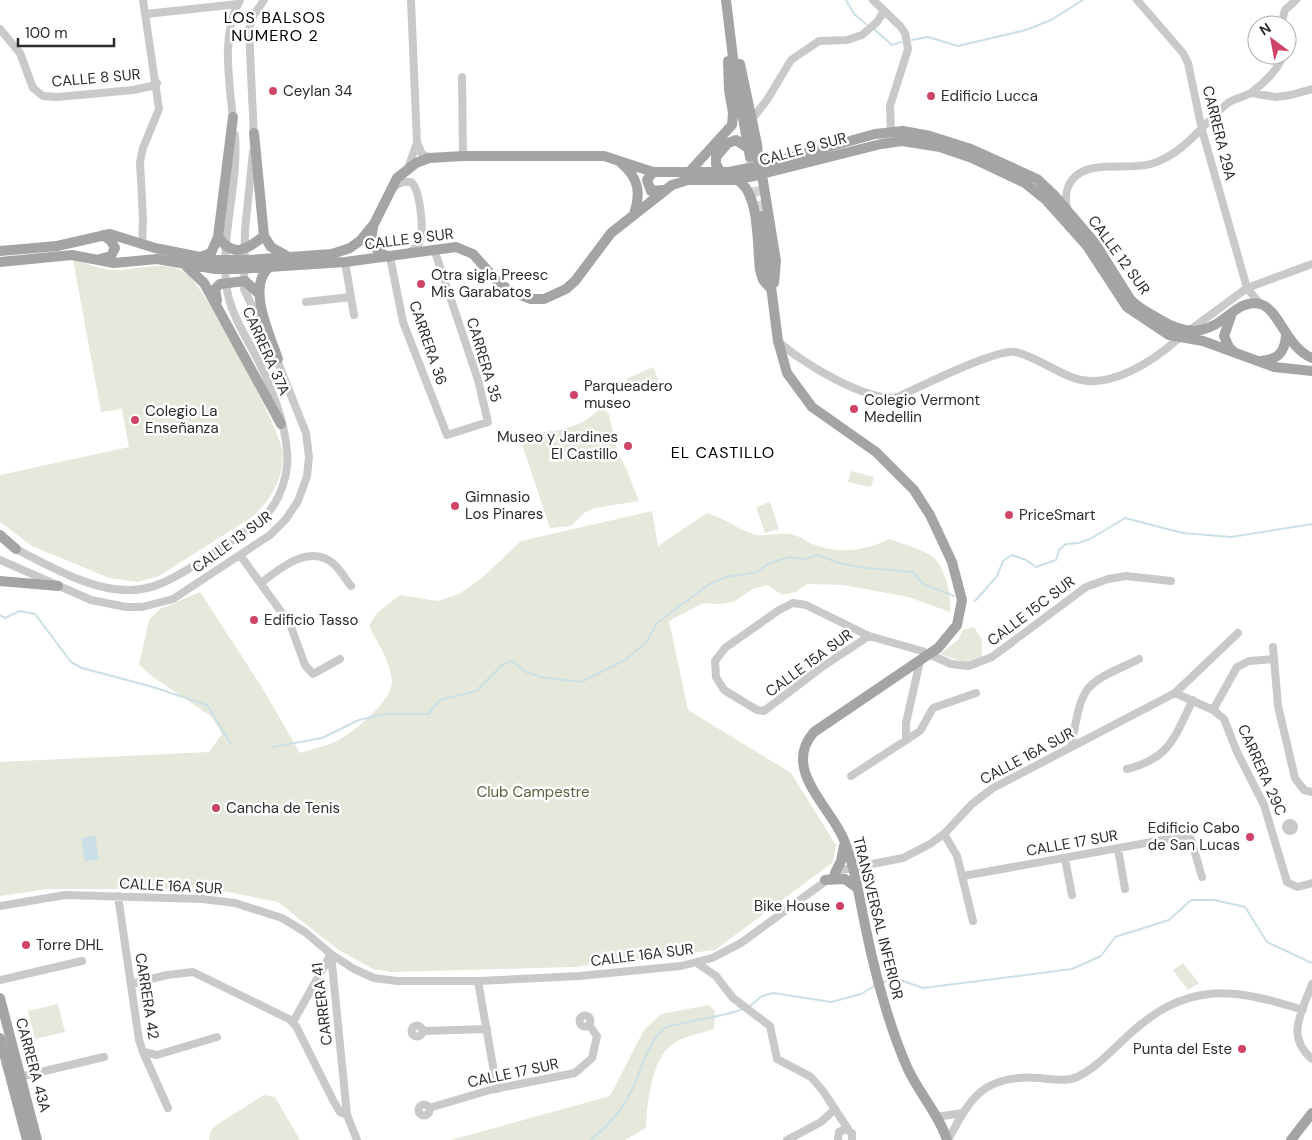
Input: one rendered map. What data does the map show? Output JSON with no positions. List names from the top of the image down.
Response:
{
  "streets": {
    "main road": [
      "CALLE 9 SUR",
      "CALLE 12 SUR",
      "TRANSVERSAL INFERIOR",
      "CARRERA 43A"
    ],
    "street": [
      "CALLE 8 SUR",
      "CARRERA 29A",
      "CARRERA 36",
      "CARRERA 37A",
      "CARRERA 35",
      "CALLE 13 SUR",
      "CALLE 15C SUR",
      "CALLE 15A SUR",
      "CALLE 16A SUR",
      "CARRERA 29C",
      "CALLE 17 SUR",
      "CARRERA 42",
      "CARRERA 41"
    ]
  },
  "crossings": [
    ["CARRERA 29A", "CALLE 12 SUR"],
    ["CALLE 9 SUR", "CALLE 12 SUR"],
    ["CALLE 9 SUR", "CARRERA 36"],
    ["CALLE 9 SUR", "CARRERA 35"],
    ["CARRERA 36", "CARRERA 35"],
    ["CARRERA 37A", "CALLE 13 SUR"],
    ["CALLE 15C SUR", "CALLE 15A SUR"],
    ["CALLE 15C SUR", "TRANSVERSAL INFERIOR"],
    ["CALLE 16A SUR", "CARRERA 29C"],
    ["CALLE 16A SUR", "TRANSVERSAL INFERIOR"],
    ["CALLE 16A SUR", "CARRERA 42"],
    ["CALLE 16A SUR", "CARRERA 41"]
  ],
  "districts": ["LOS BALSOS NUMERO 2", "EL CASTILLO"],
  "parks": ["Club Campestre"],
  "places": [
    "Ceylan 34",
    "Edificio Lucca",
    "Otra sigla Preesc Mis Garabatos",
    "Parqueadero museo",
    "Colegio Vermont Medellin",
    "Colegio La Enseñanza",
    "Museo y Jardines El Castillo",
    "Gimnasio Los Pinares",
    "PriceSmart",
    "Edificio Tasso",
    "Cancha de Tenis",
    "Edificio Cabo de San Lucas",
    "Bike House",
    "Torre DHL",
    "Punta del Este"
  ],
  "scale_bar": "100 m",
  "north": "top left"
}
